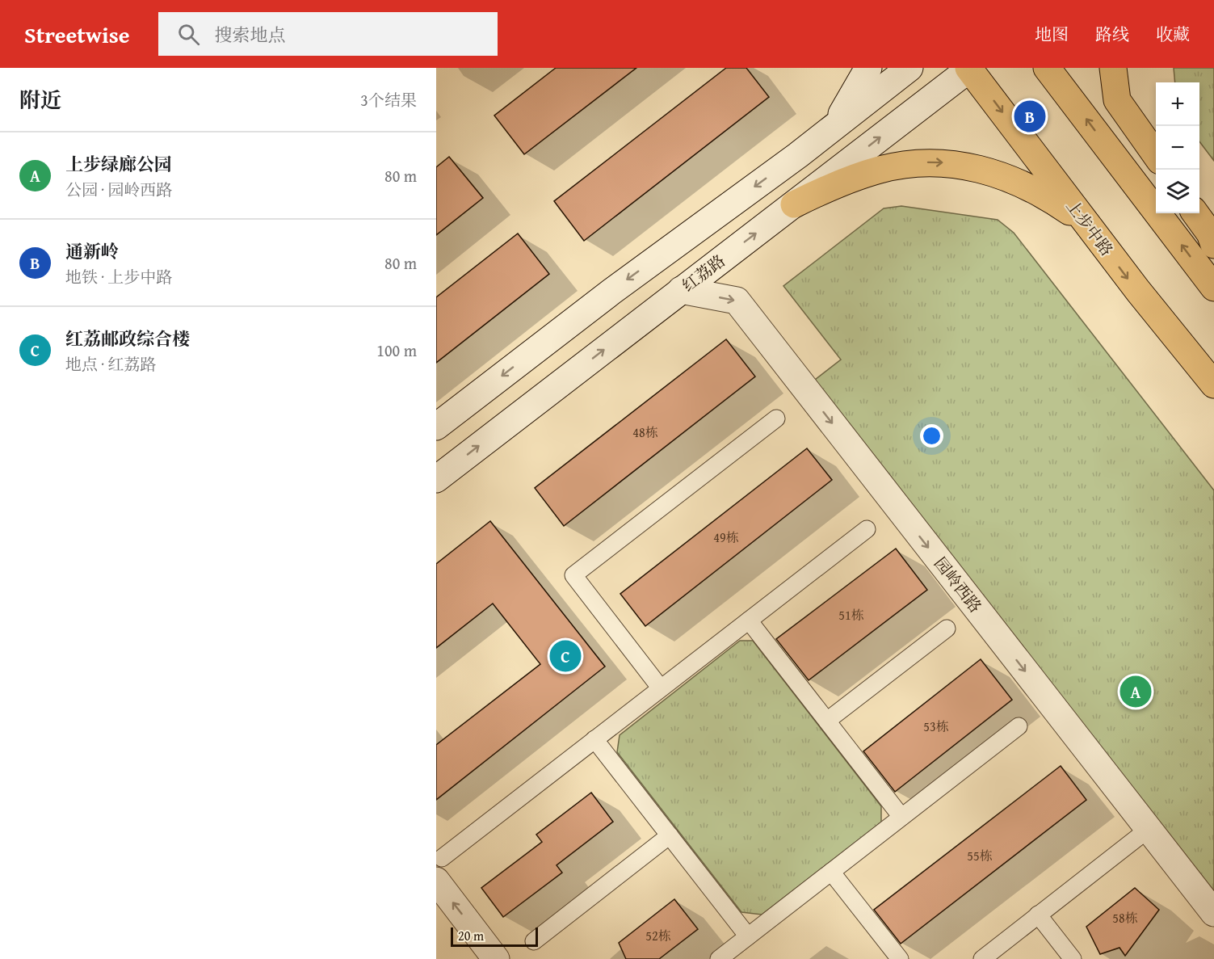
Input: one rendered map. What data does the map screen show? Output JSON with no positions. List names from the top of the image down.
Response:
{
  "streets": {
    "main road": ["上步中路", "红荔路", "园岭西路"]
  },
  "crossings": [
    ["上步中路", "红荔路"],
    ["红荔路", "园岭西路"]
  ],
  "one_way": ["园岭西路"],
  "house_numbers": [
    "48栋",
    "49栋",
    "51栋",
    "53栋",
    "55栋",
    "58栋",
    "52栋"
  ],
  "scale_bar": "20 m",
  "page": {
    "header": "Streetwise",
    "search": "搜索地点",
    "nav": ["地图", "路线", "收藏"],
    "heading": ["附近", "3个结果"],
    "map_buttons": ["+", "−"],
    "pins": ["B", "C", "A"],
    "list": [
      {
        "mark": "A",
        "name": "上步绿廊公园",
        "note": "公园 · 园岭西路",
        "value": "80 m"
      },
      {
        "mark": "B",
        "name": "通新岭",
        "note": "地铁 · 上步中路",
        "value": "80 m"
      },
      {
        "mark": "C",
        "name": "红荔邮政综合楼",
        "note": "地点 · 红荔路",
        "value": "100 m"
      }
    ],
    "scale": "20 m"
  }
}
